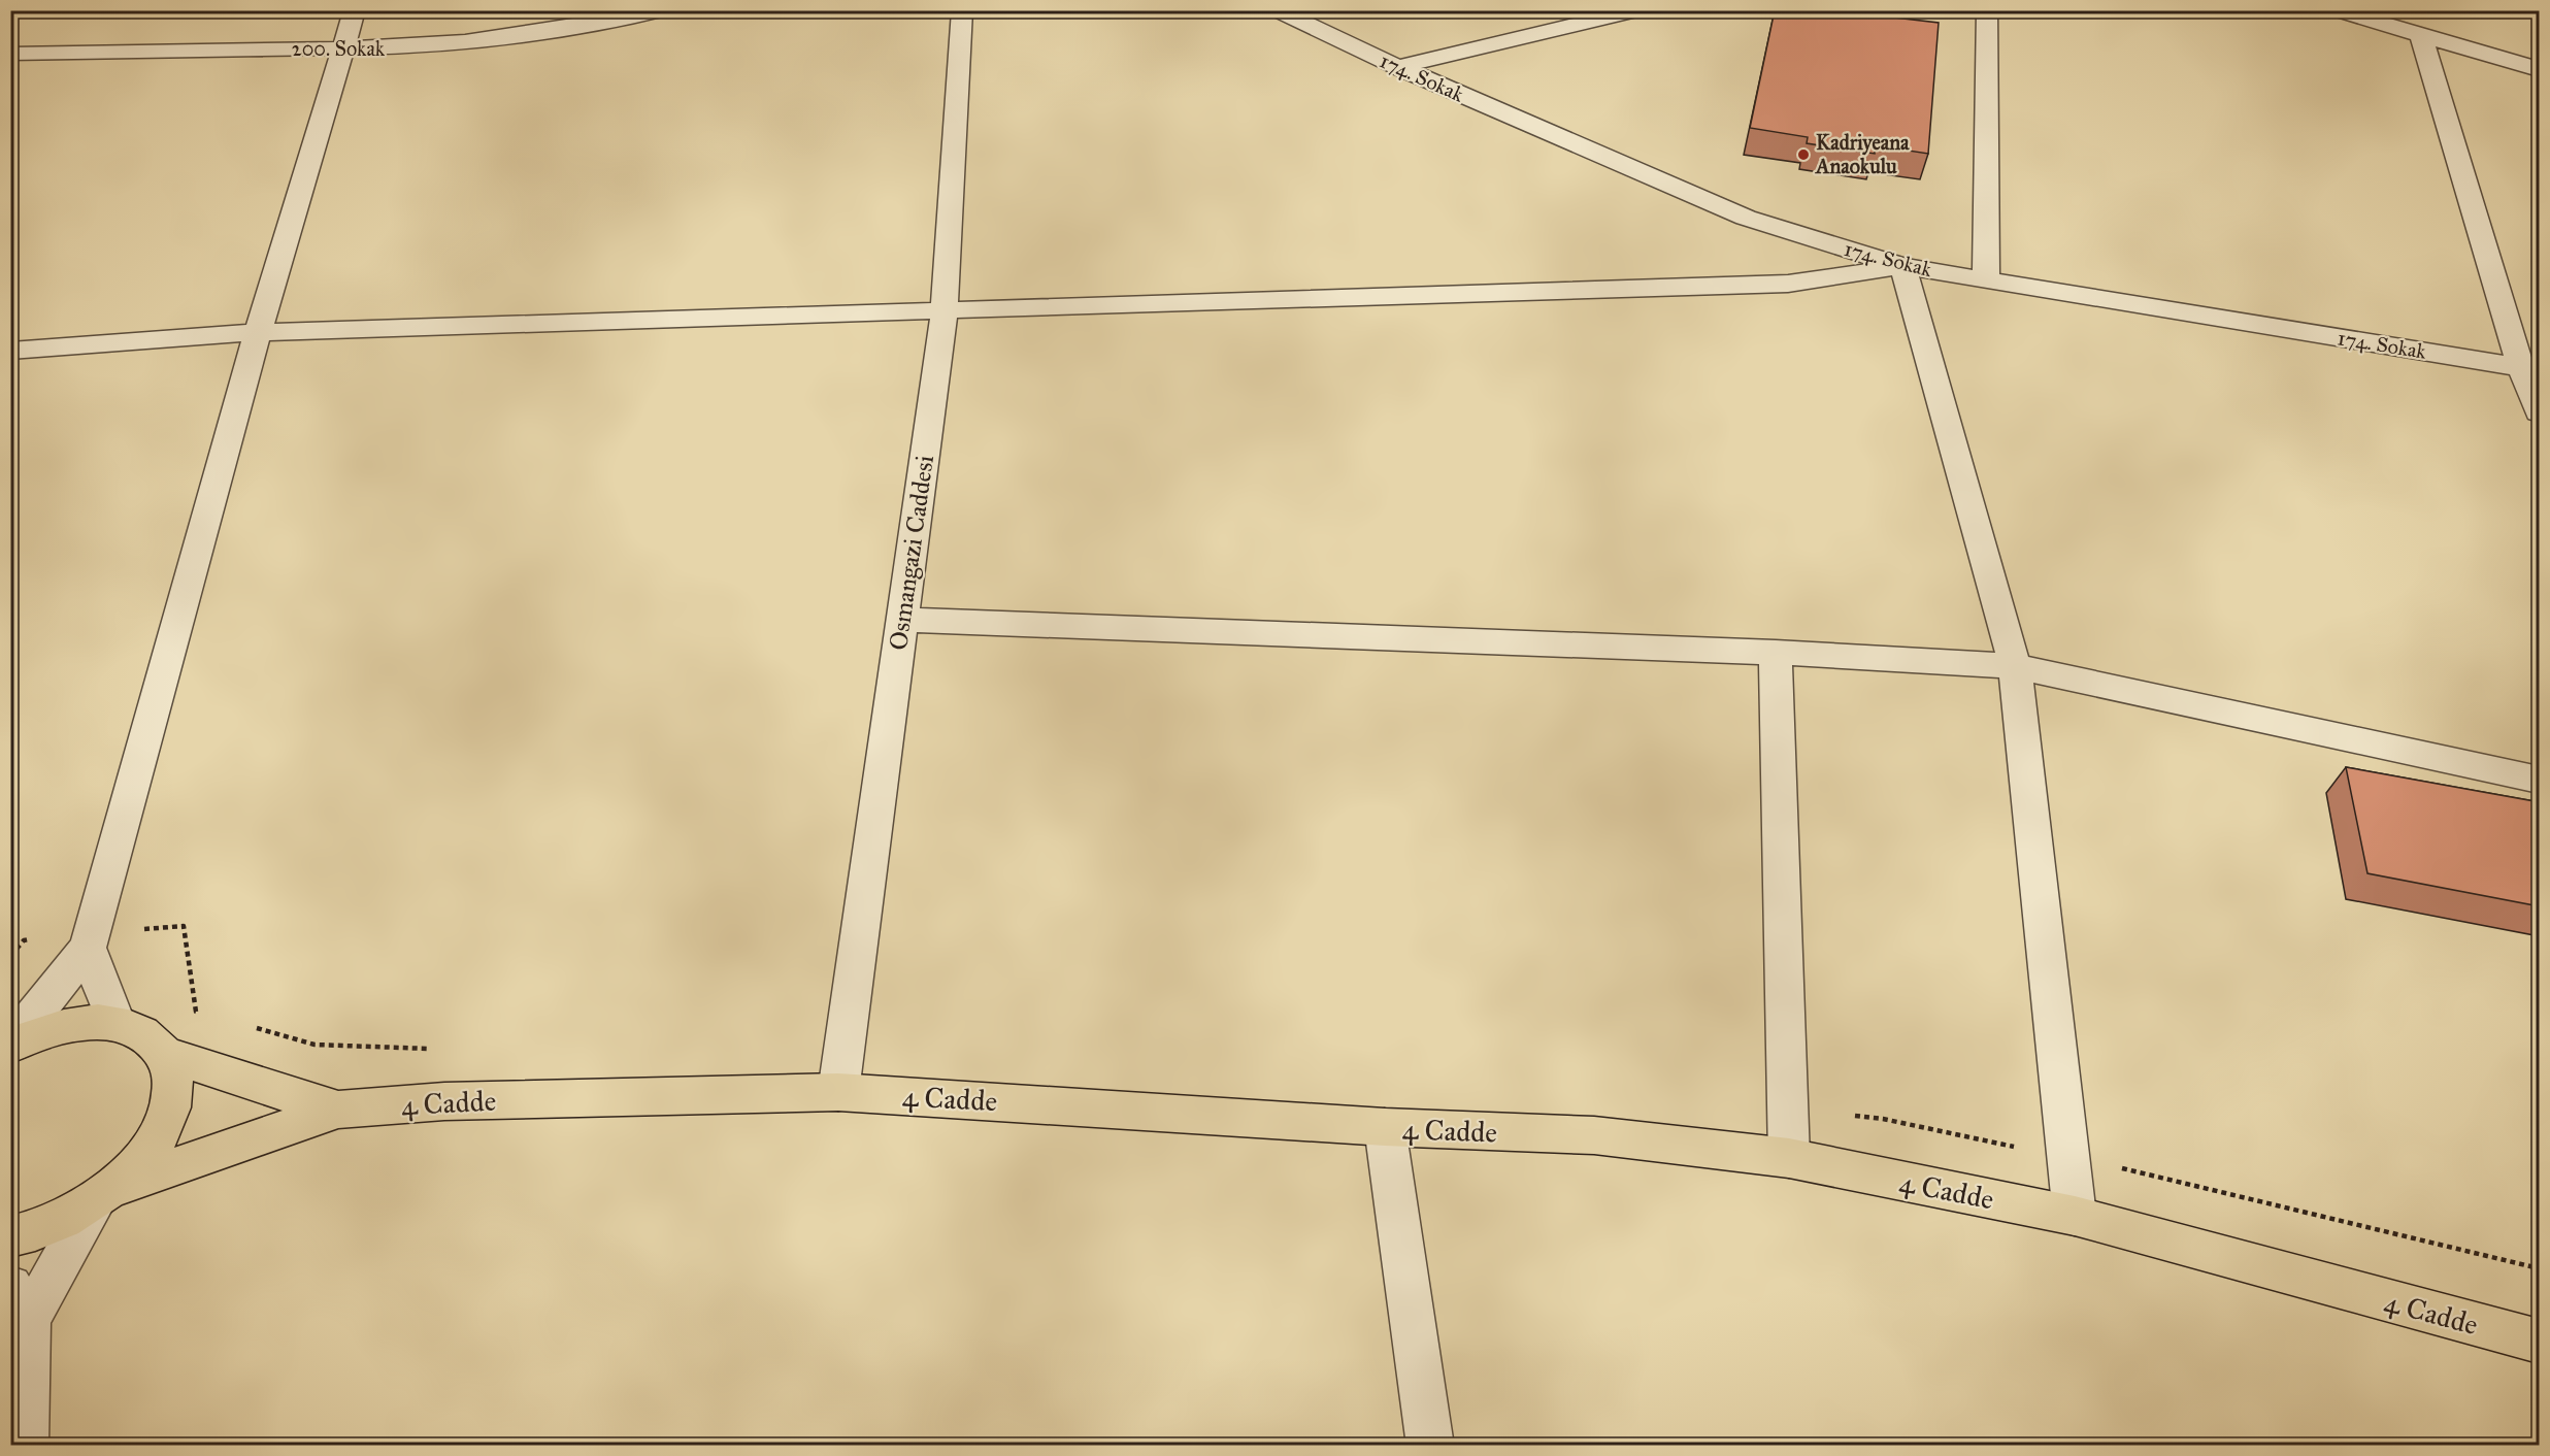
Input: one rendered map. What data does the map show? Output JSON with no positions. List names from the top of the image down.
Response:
{
  "streets": {
    "main road": ["4 Cadde"],
    "street": ["200. Sokak", "174. Sokak", "Osmangazi Caddesi"]
  },
  "crossings": [
    ["Osmangazi Caddesi", "4 Cadde"]
  ],
  "places": ["Kadriyeana Anaokulu"]
}
